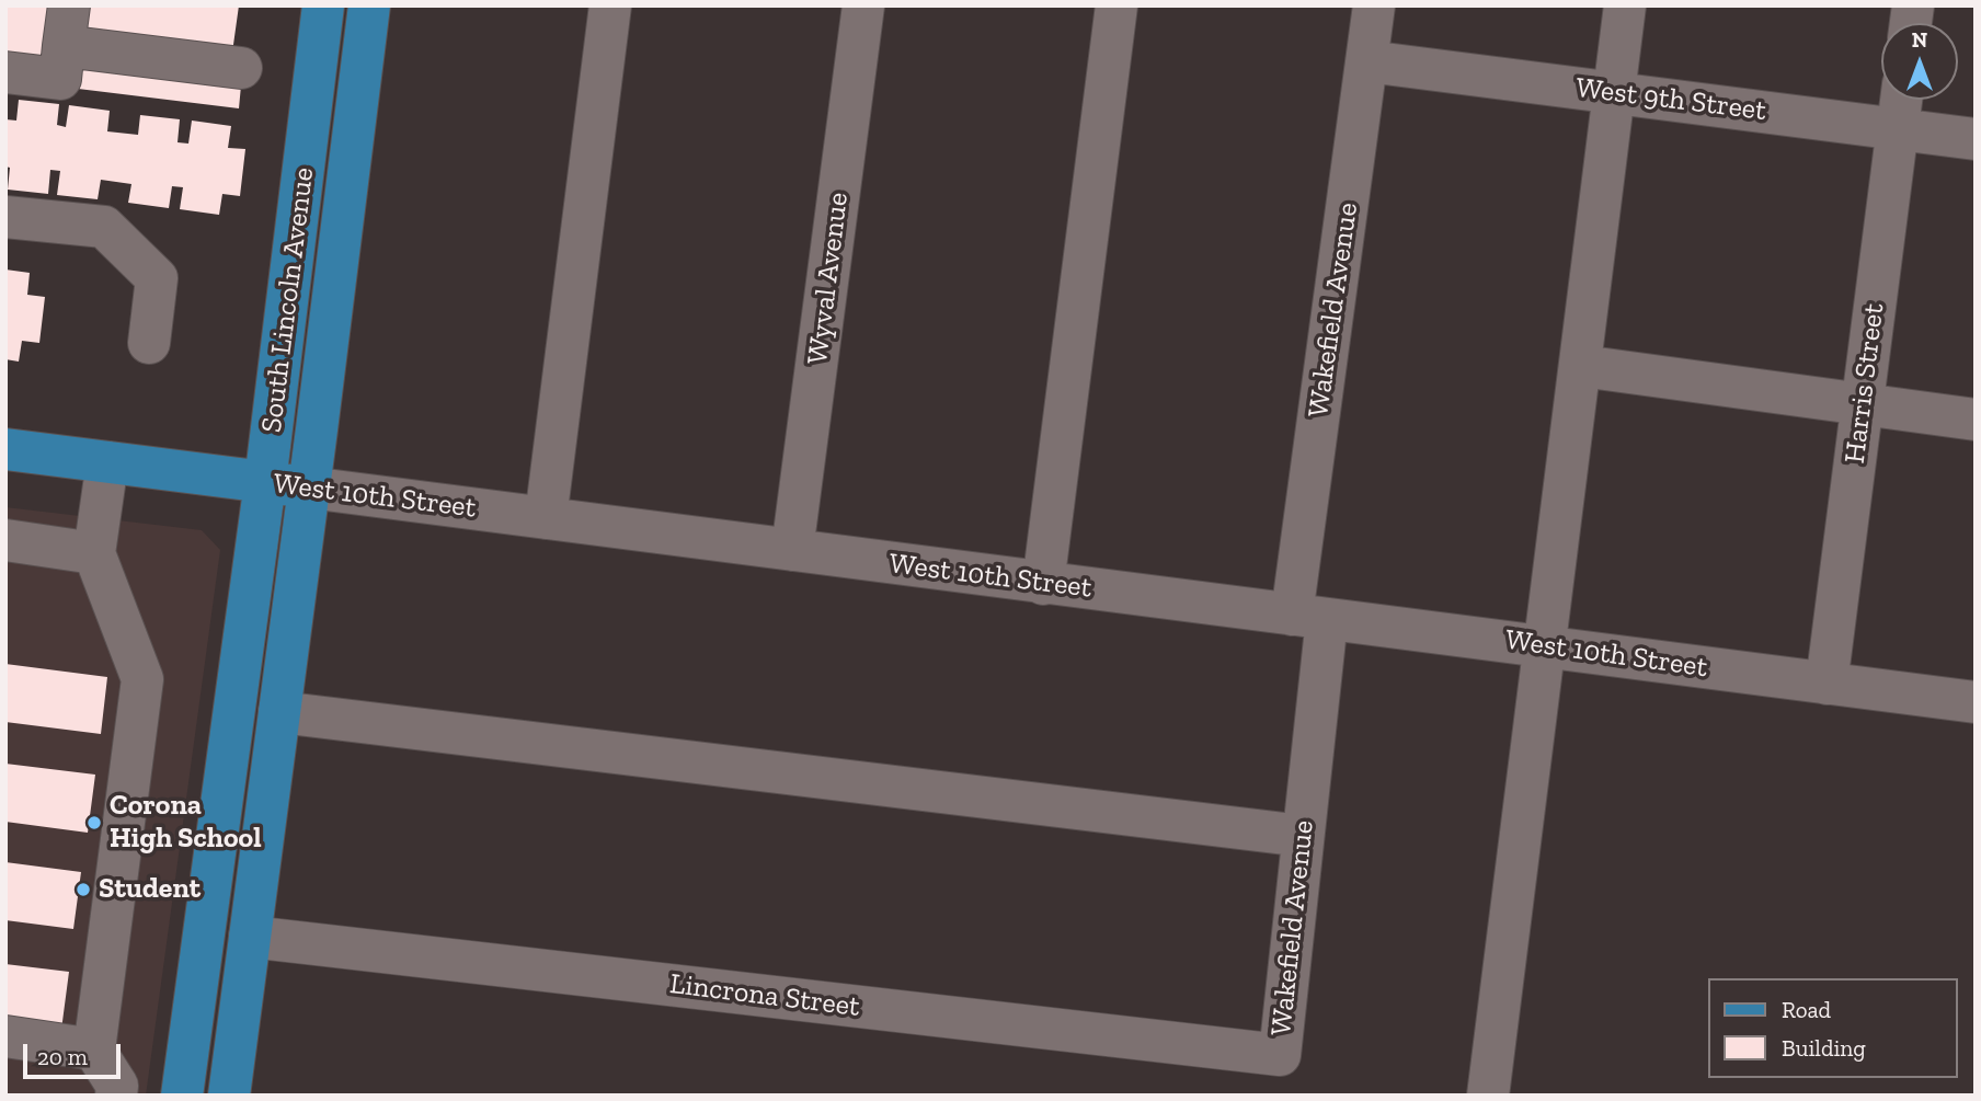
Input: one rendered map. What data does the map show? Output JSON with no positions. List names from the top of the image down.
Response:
{
  "streets": {
    "main road": ["South Lincoln Avenue", "West 10th Street"],
    "street": [
      "West 9th Street",
      "Wyval Avenue",
      "Wakefield Avenue",
      "Harris Street",
      "Lincrona Street"
    ]
  },
  "crossings": [
    ["West 9th Street", "Wakefield Avenue"],
    ["West 9th Street", "Harris Street"],
    ["Wyval Avenue", "West 10th Street"],
    ["South Lincoln Avenue", "West 10th Street"],
    ["South Lincoln Avenue", "Lincrona Street"],
    ["Wakefield Avenue", "West 10th Street"],
    ["Wakefield Avenue", "Lincrona Street"],
    ["Harris Street", "West 10th Street"]
  ],
  "places": ["Corona High School", "Student"],
  "legend": ["Road", "Building"],
  "scale_bar": "20 m",
  "north": "top"
}
